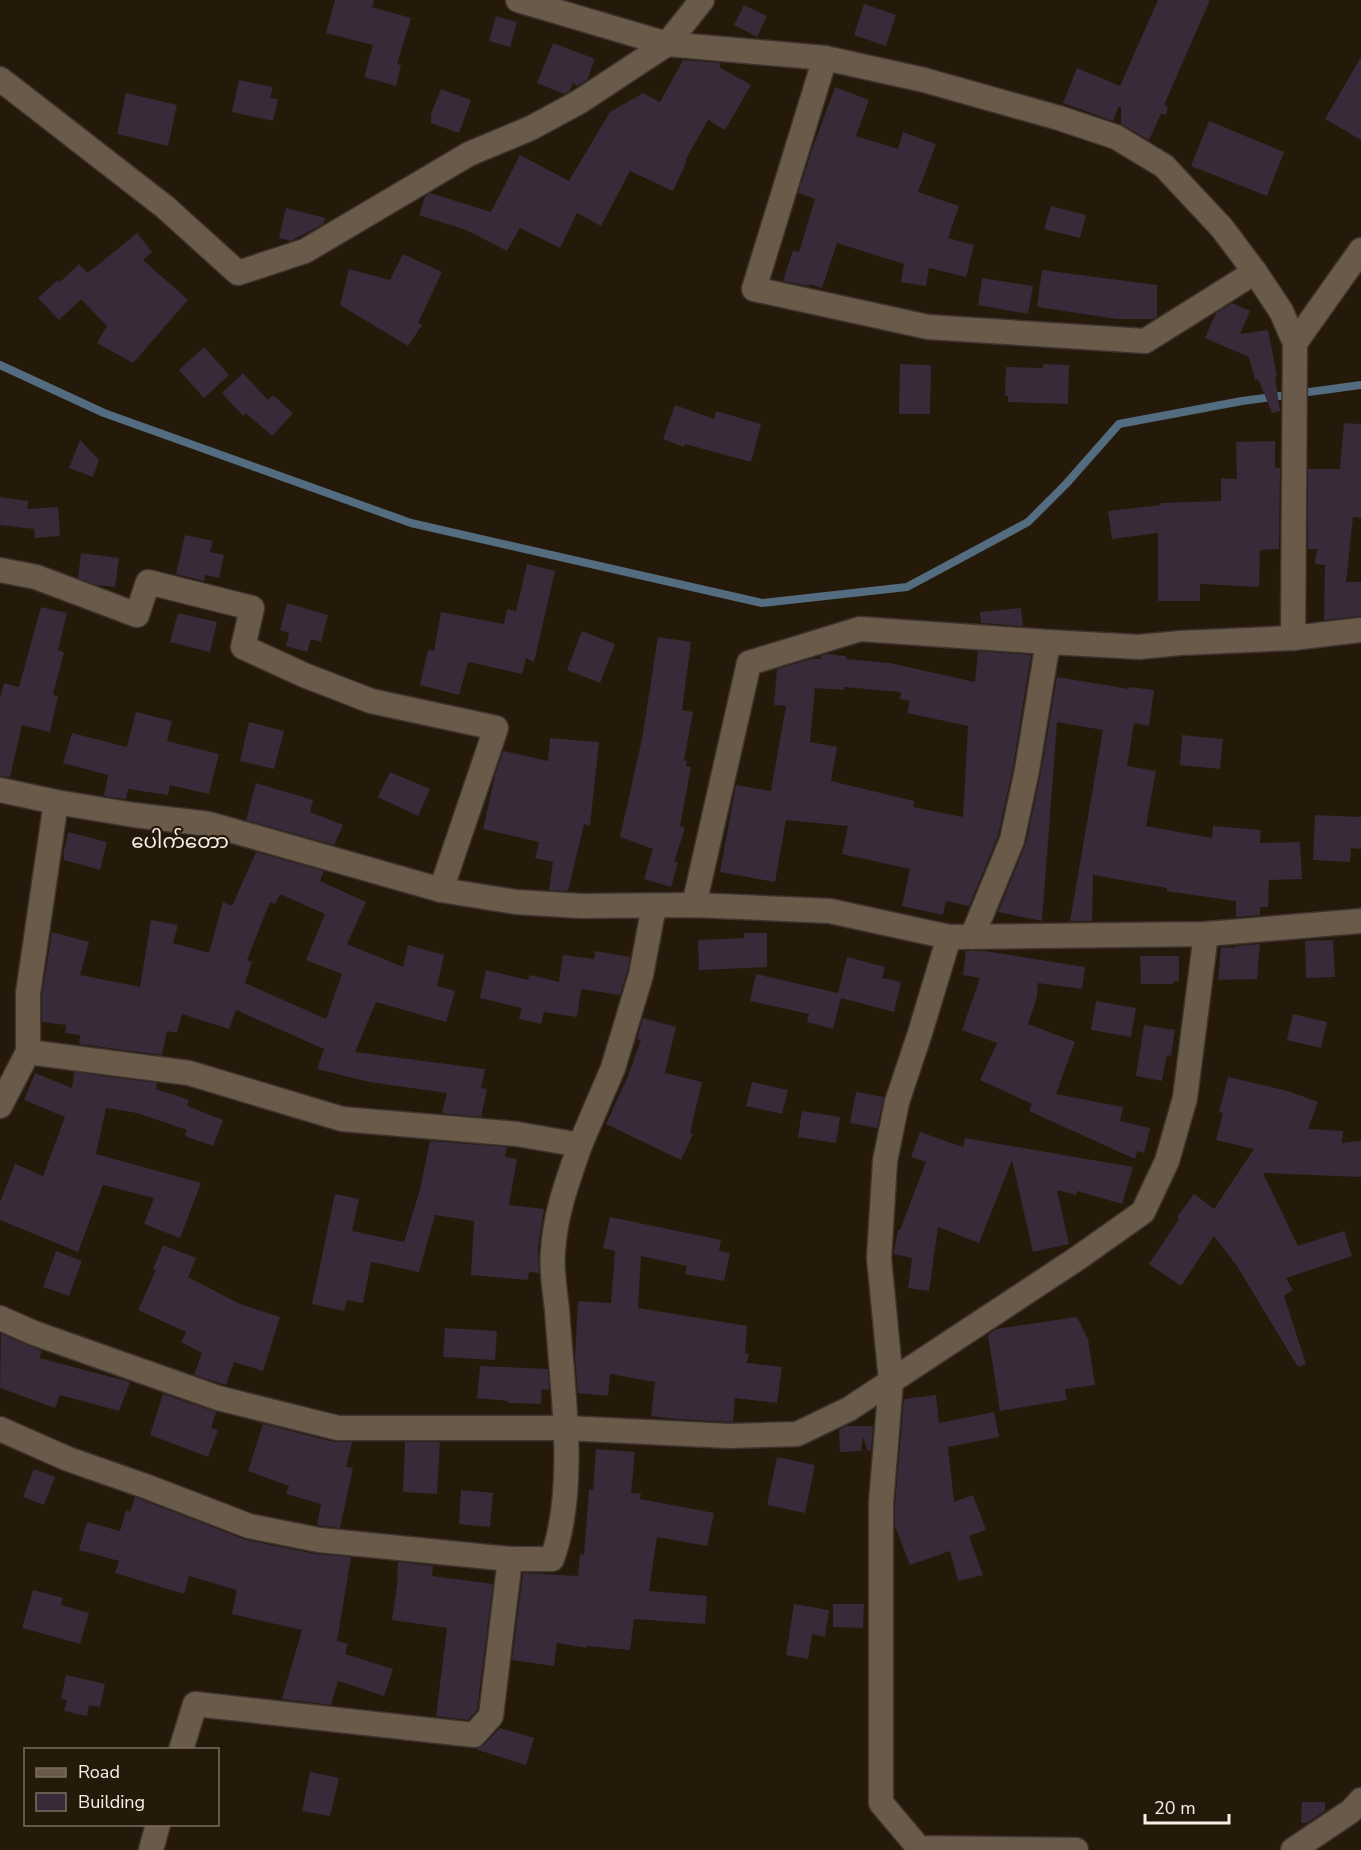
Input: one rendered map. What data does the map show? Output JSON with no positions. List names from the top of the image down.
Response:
{
  "districts": ["ပေါက်တော"],
  "legend": ["Road", "Building"],
  "scale_bar": "20 m"
}
